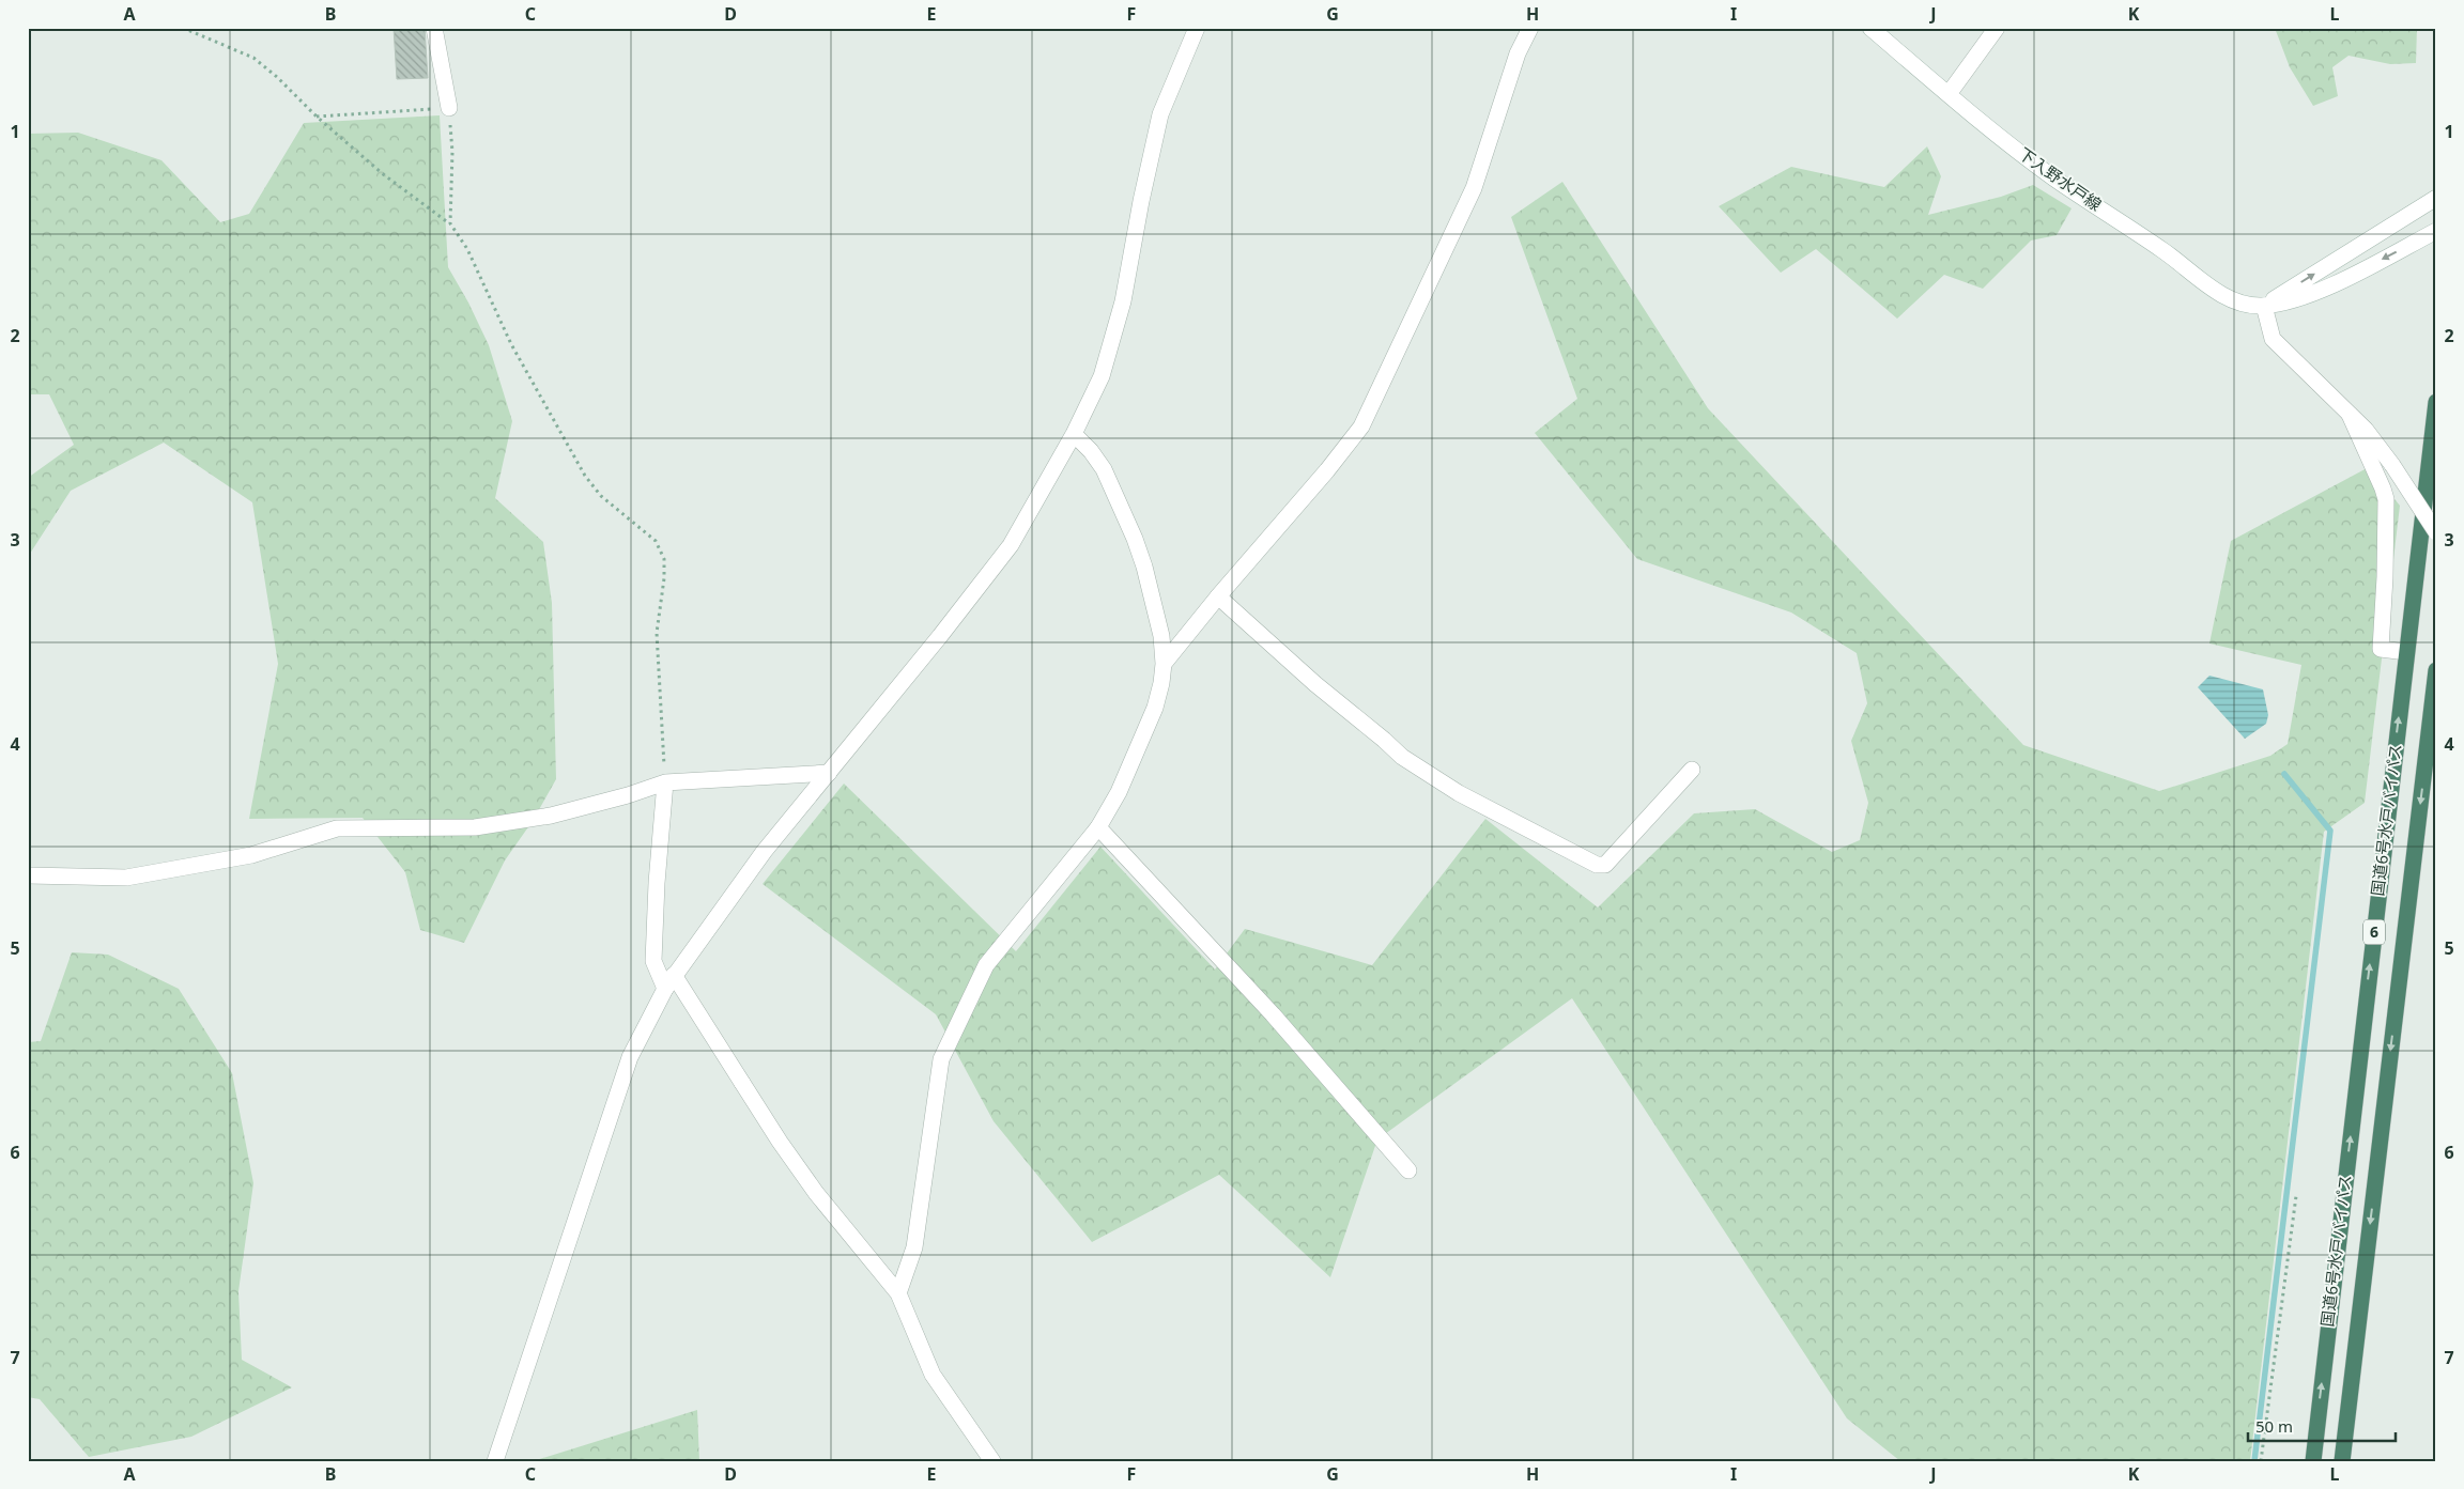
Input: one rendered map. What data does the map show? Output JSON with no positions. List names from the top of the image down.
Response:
{
  "streets": {
    "highway": ["国道6号水戸バイパス", "6"],
    "street": ["下入野水戸線"]
  },
  "scale_bar": "50 m",
  "grid": {
    "columns": [
      "A",
      "B",
      "C",
      "D",
      "E",
      "F",
      "G",
      "H",
      "I",
      "J",
      "K",
      "L"
    ],
    "rows": [
      "1",
      "2",
      "3",
      "4",
      "5",
      "6",
      "7"
    ]
  }
}
